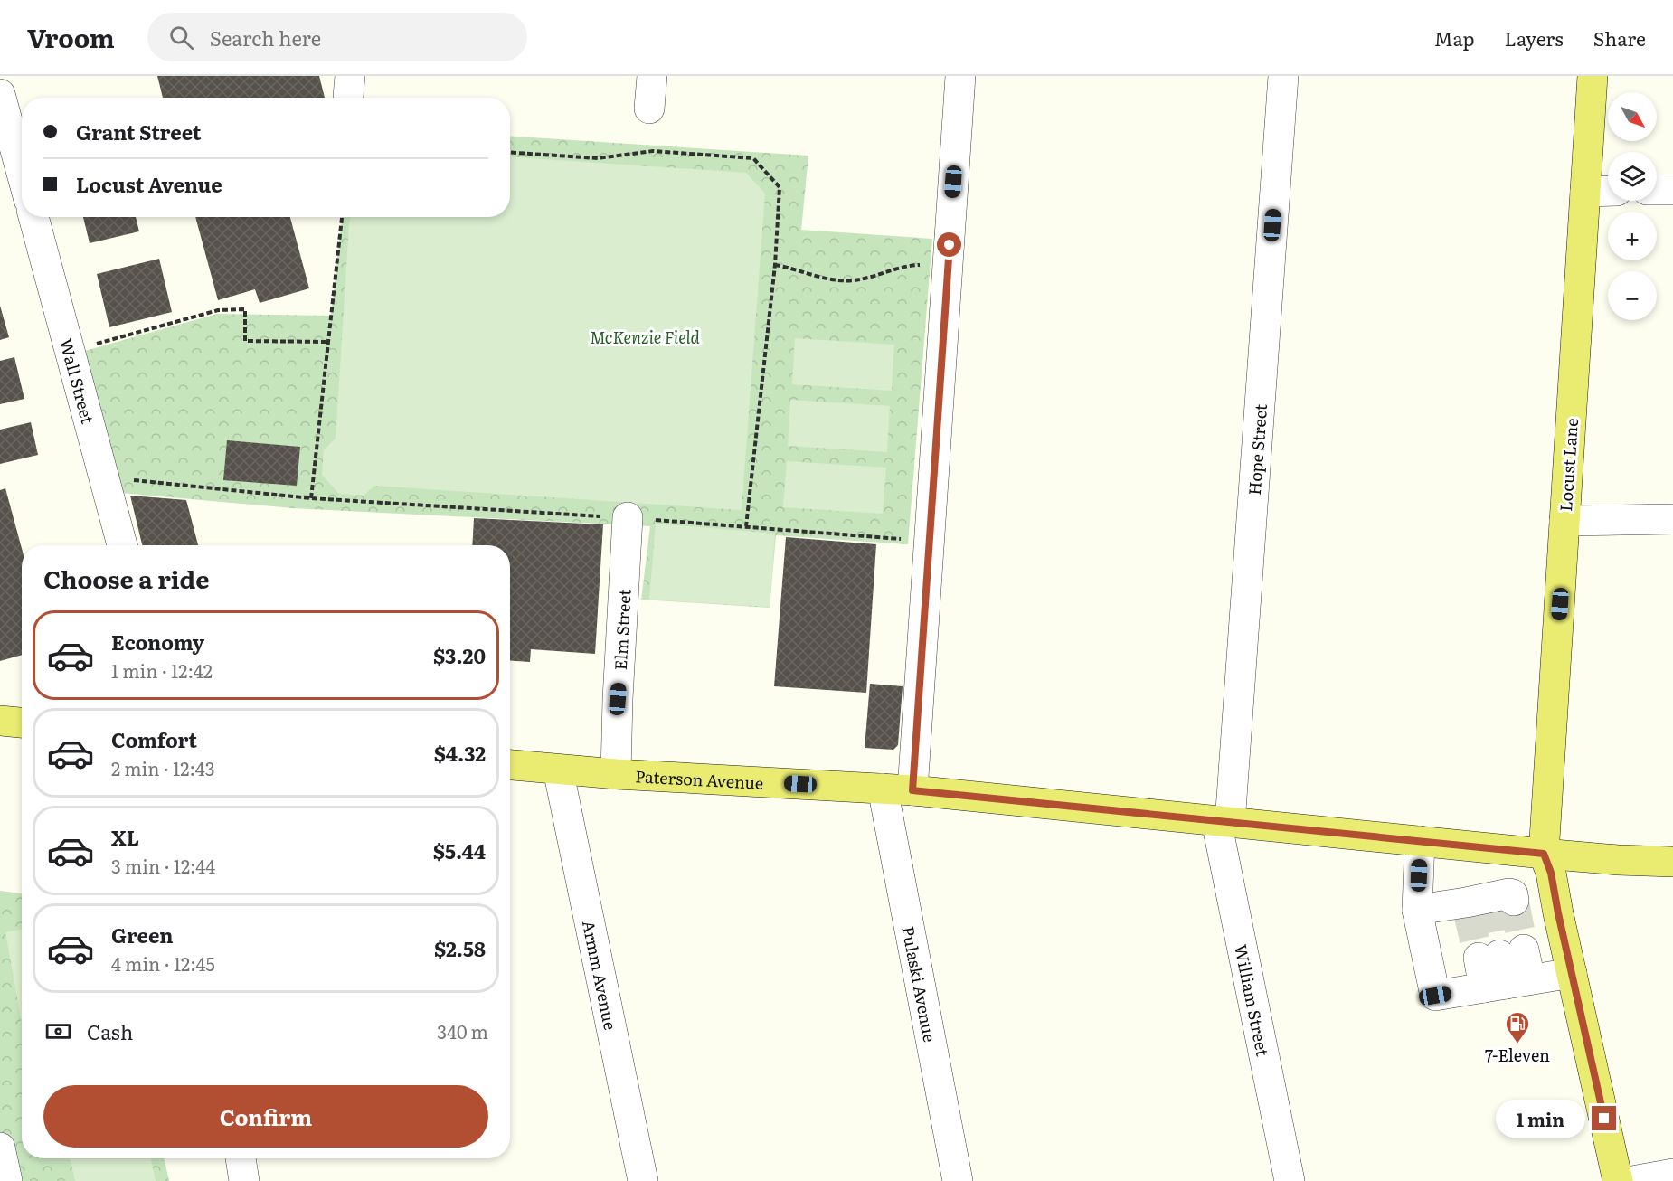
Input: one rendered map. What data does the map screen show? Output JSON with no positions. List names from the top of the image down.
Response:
{
  "streets": {
    "main road": ["Locust Lane", "Paterson Avenue"],
    "street": [
      "Wall Street",
      "Hope Street",
      "Elm Street",
      "Armm Avenue",
      "Pulaski Avenue",
      "William Street"
    ]
  },
  "crossings": [
    ["Hope Street", "Paterson Avenue"],
    ["Hope Street", "William Street"],
    ["Locust Lane", "Paterson Avenue"],
    ["Elm Street", "Paterson Avenue"],
    ["Paterson Avenue", "Armm Avenue"],
    ["Paterson Avenue", "Pulaski Avenue"],
    ["Paterson Avenue", "William Street"]
  ],
  "parks": ["McKenzie Field"],
  "places": {
    "fuel station": ["7-Eleven"]
  },
  "north": "bottom right",
  "page": {
    "header": "Vroom",
    "search": "Search here",
    "nav": ["Map", "Layers", "Share"],
    "map_buttons": ["+", "−"],
    "banner": ["Grant Street", "Locust Avenue"],
    "heading": "Choose a ride",
    "list": [
      {
        "name": "Economy",
        "note": "1 min · 12:42",
        "value": "$3.20"
      },
      {
        "name": "Comfort",
        "note": "2 min · 12:43",
        "value": "$4.32"
      },
      {
        "name": "XL",
        "note": "3 min · 12:44",
        "value": "$5.44"
      },
      {
        "name": "Green",
        "note": "4 min · 12:45",
        "value": "$2.58"
      }
    ],
    "pay": ["Cash", "340 m"],
    "buttons": "Confirm",
    "bubble": "1 min"
  }
}
